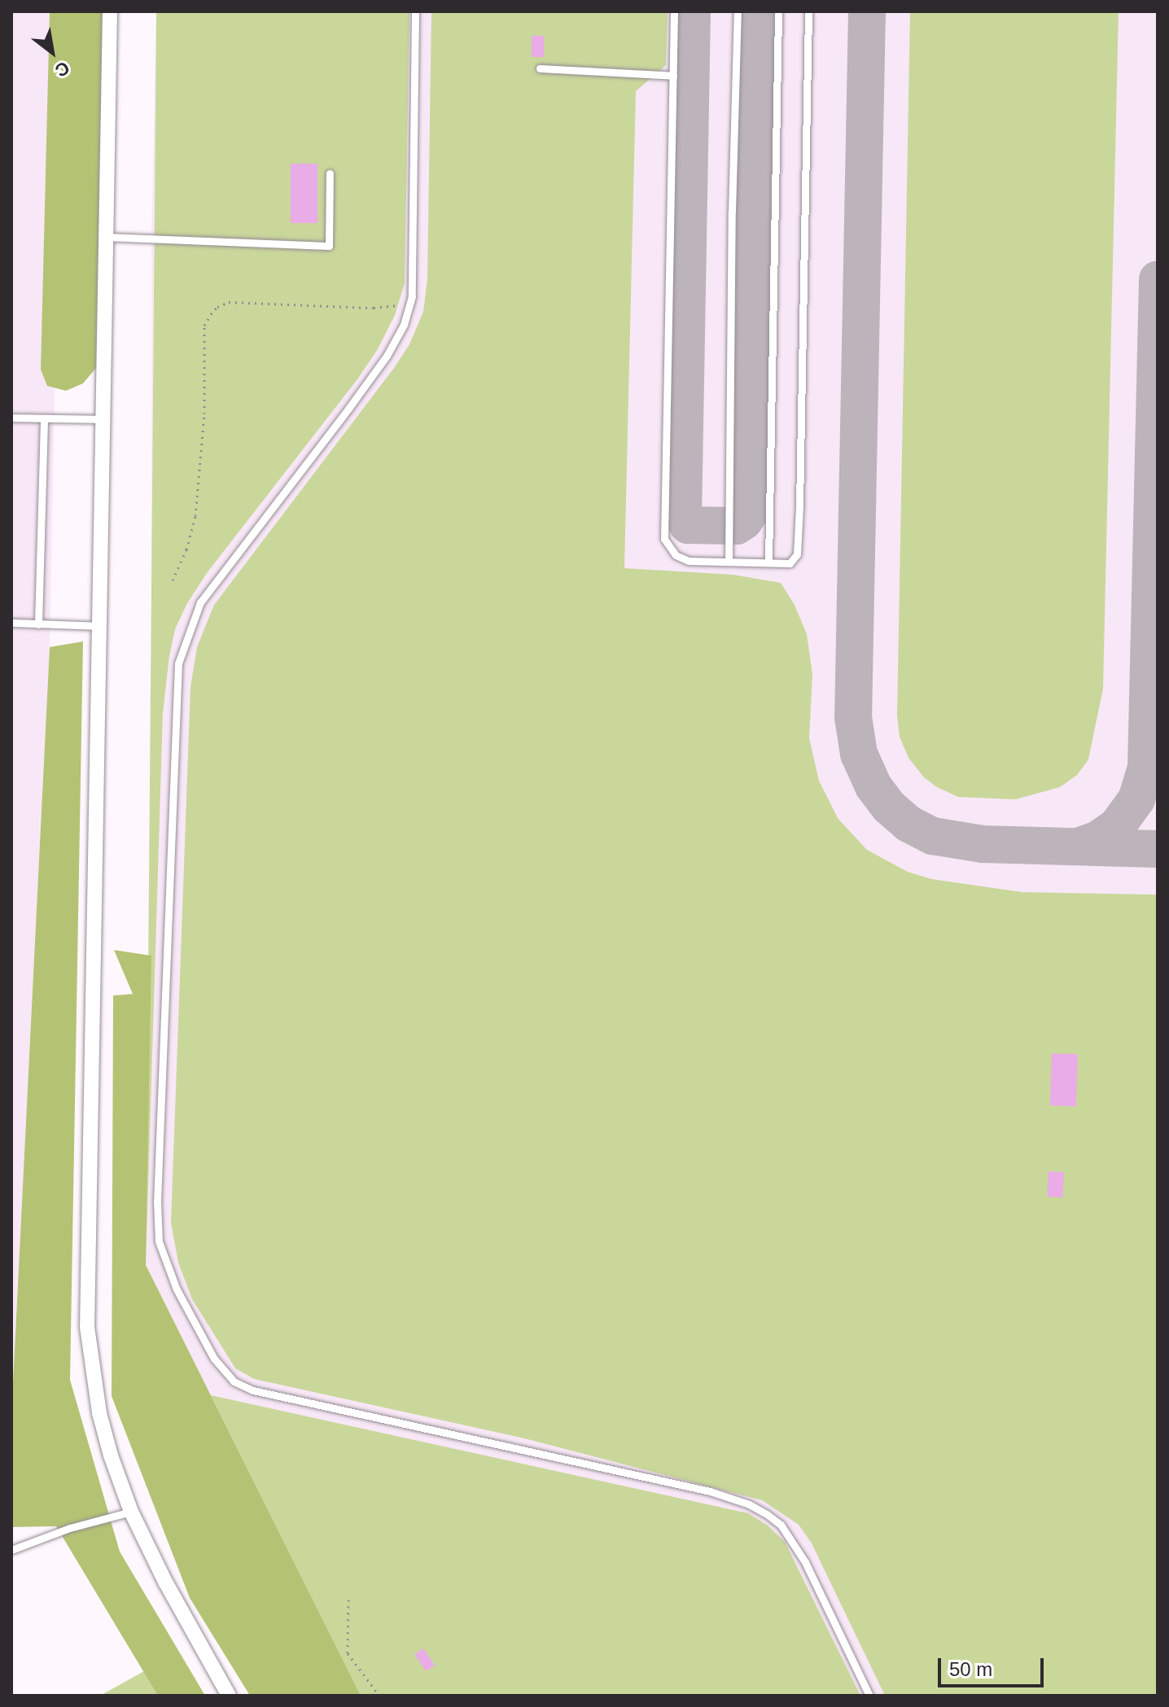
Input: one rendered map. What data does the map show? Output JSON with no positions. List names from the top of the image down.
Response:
{
  "scale_bar": "50 m",
  "north": "bottom right"
}
